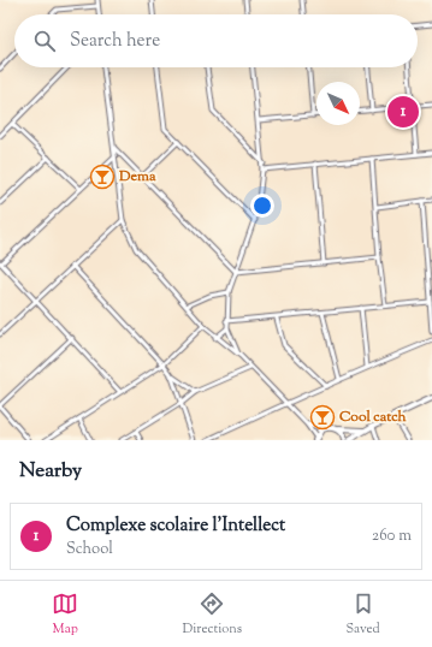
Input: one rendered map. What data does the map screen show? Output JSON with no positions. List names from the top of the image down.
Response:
{
  "places": {
    "bar": ["Dema", "Cool catch"]
  },
  "north": "bottom right",
  "page": {
    "search": "Search here",
    "pins": "1",
    "heading": "Nearby",
    "list": [
      {
        "mark": "1",
        "name": "Complexe scolaire l'Intellect",
        "note": "School",
        "value": "260 m"
      }
    ],
    "nav": ["Map", "Directions", "Saved"]
  }
}
